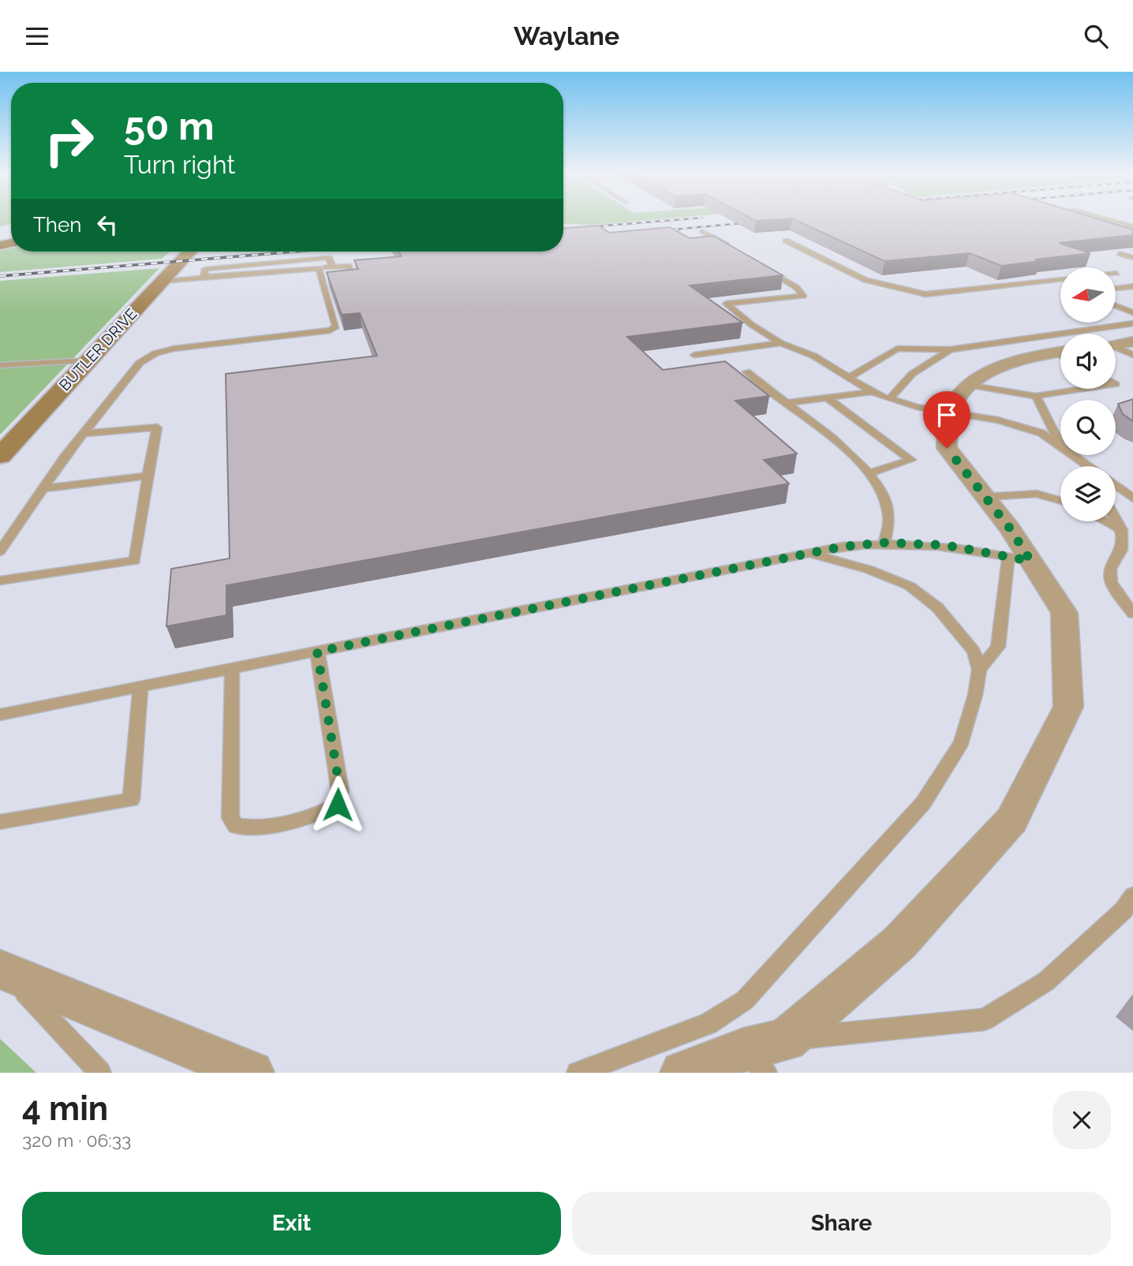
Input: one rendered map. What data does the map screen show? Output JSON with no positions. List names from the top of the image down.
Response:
{
  "streets": {
    "street": ["BUTLER DRIVE"]
  },
  "north": "left",
  "page": {
    "header": "Waylane",
    "turn": ["50 m", "Turn right"],
    "then": "Then",
    "heading": ["4 min", "320 m · 06:33"],
    "buttons": ["Exit", "Share"]
  }
}
